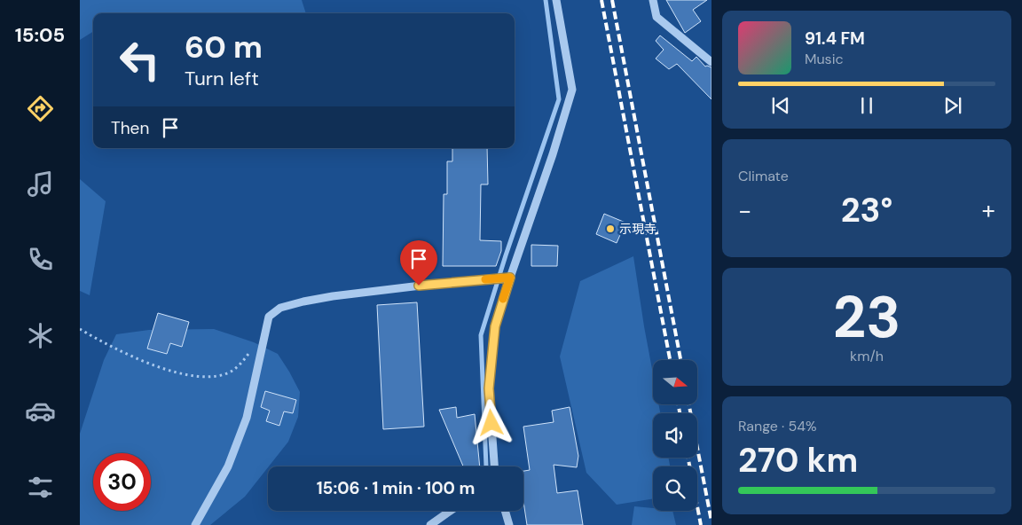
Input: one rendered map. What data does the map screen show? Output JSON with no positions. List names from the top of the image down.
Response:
{
  "places": ["示現寺"],
  "north": "right",
  "page": {
    "tabs": "15:05",
    "turn": ["60 m", "Turn left"],
    "song": ["91.4 FM", "Music"],
    "then": "Then",
    "tile": [
      "Climate",
      ["23", "km/h"],
      ["Range · 54%", "270 km"]
    ],
    "heat": ["−", "23°", "+"],
    "limit": "30",
    "trip": "15:06 · 1 min · 100 m"
  }
}
